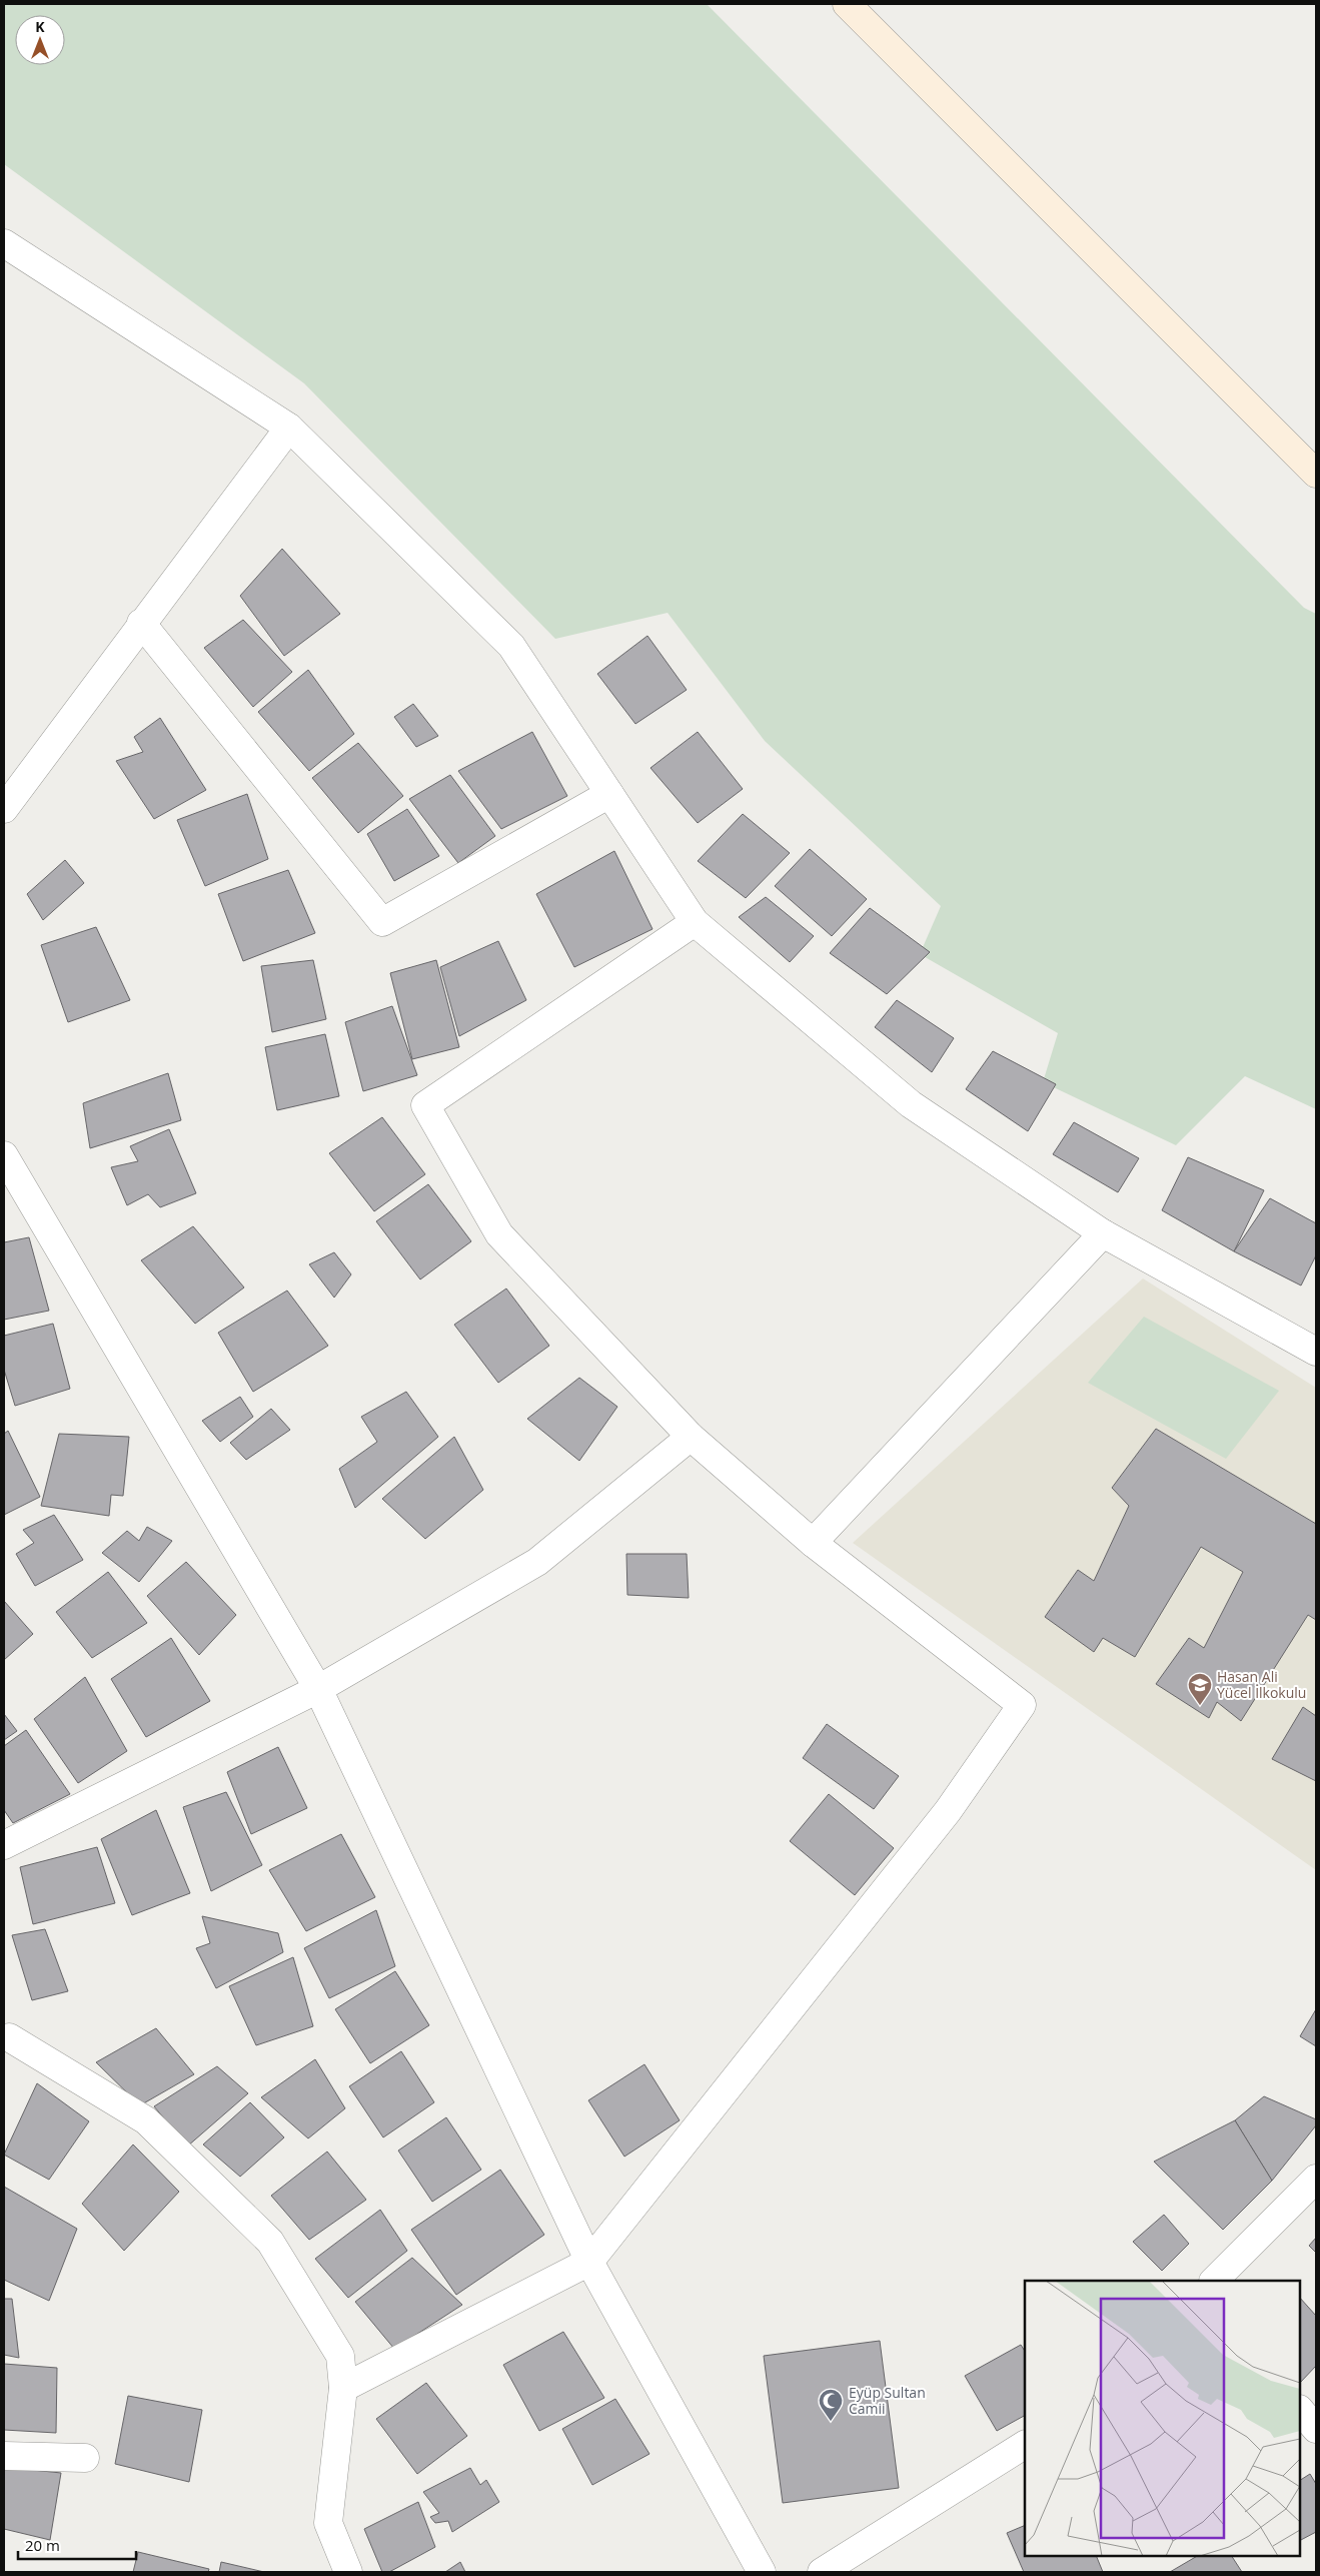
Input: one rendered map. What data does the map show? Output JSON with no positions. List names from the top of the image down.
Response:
{
  "places": {
    "school or university": ["Hasan Ali Yücel İlkokulu"],
    "mosque": ["Eyüp Sultan Camii"]
  },
  "scale_bar": "20 m",
  "north": "top"
}
